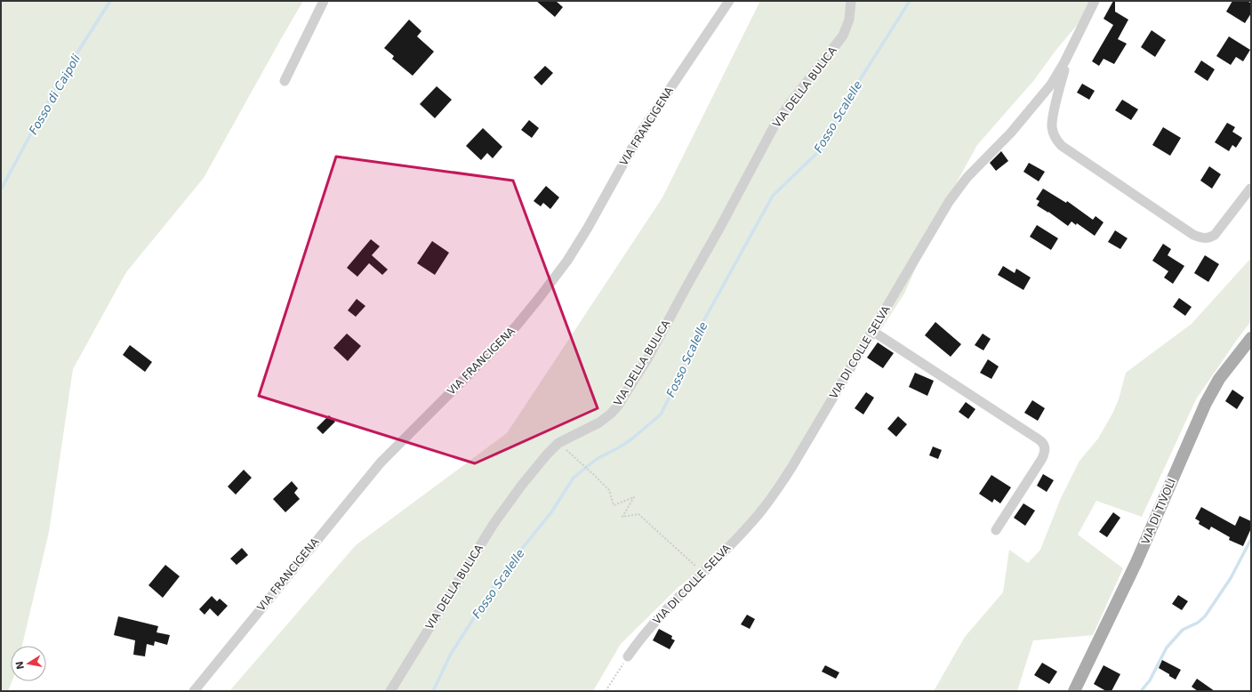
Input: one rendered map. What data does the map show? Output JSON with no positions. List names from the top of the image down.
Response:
{
  "streets": {
    "main road": ["VIA DI TIVOLI"],
    "street": ["VIA DELLA BULICA", "VIA FRANCIGENA", "VIA DI COLLE SELVA"]
  },
  "water": ["Fosso di Caipoli", "Fosso Scalelle"],
  "north": "left"
}
